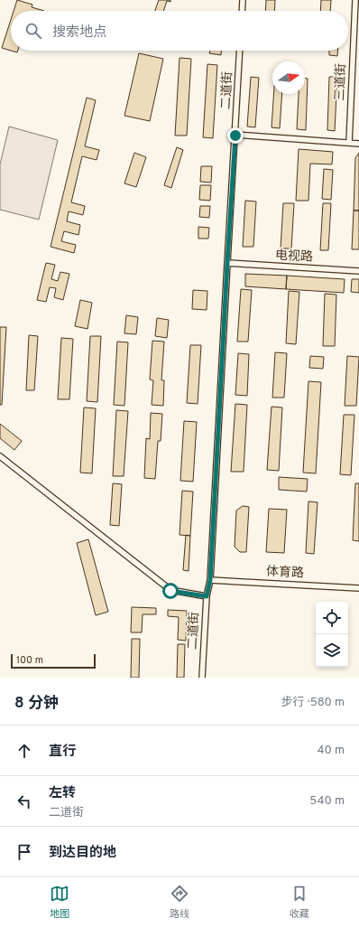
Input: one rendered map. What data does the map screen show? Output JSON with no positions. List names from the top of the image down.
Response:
{
  "streets": {
    "street": [
      "三道街",
      "二道街",
      "电视路",
      "体育路"
    ]
  },
  "crossings": [
    ["二道街", "电视路"],
    ["二道街", "体育路"]
  ],
  "scale_bar": "100 m",
  "north": "right",
  "page": {
    "search": "搜索地点",
    "scale": "100 m",
    "heading": ["8 分钟", "步行 · 580 m"],
    "list": [
      ["直行", "40 m"],
      ["左转", "二道街", "540 m"],
      "到达目的地"
    ],
    "nav": ["地图", "路线", "收藏"]
  }
}
